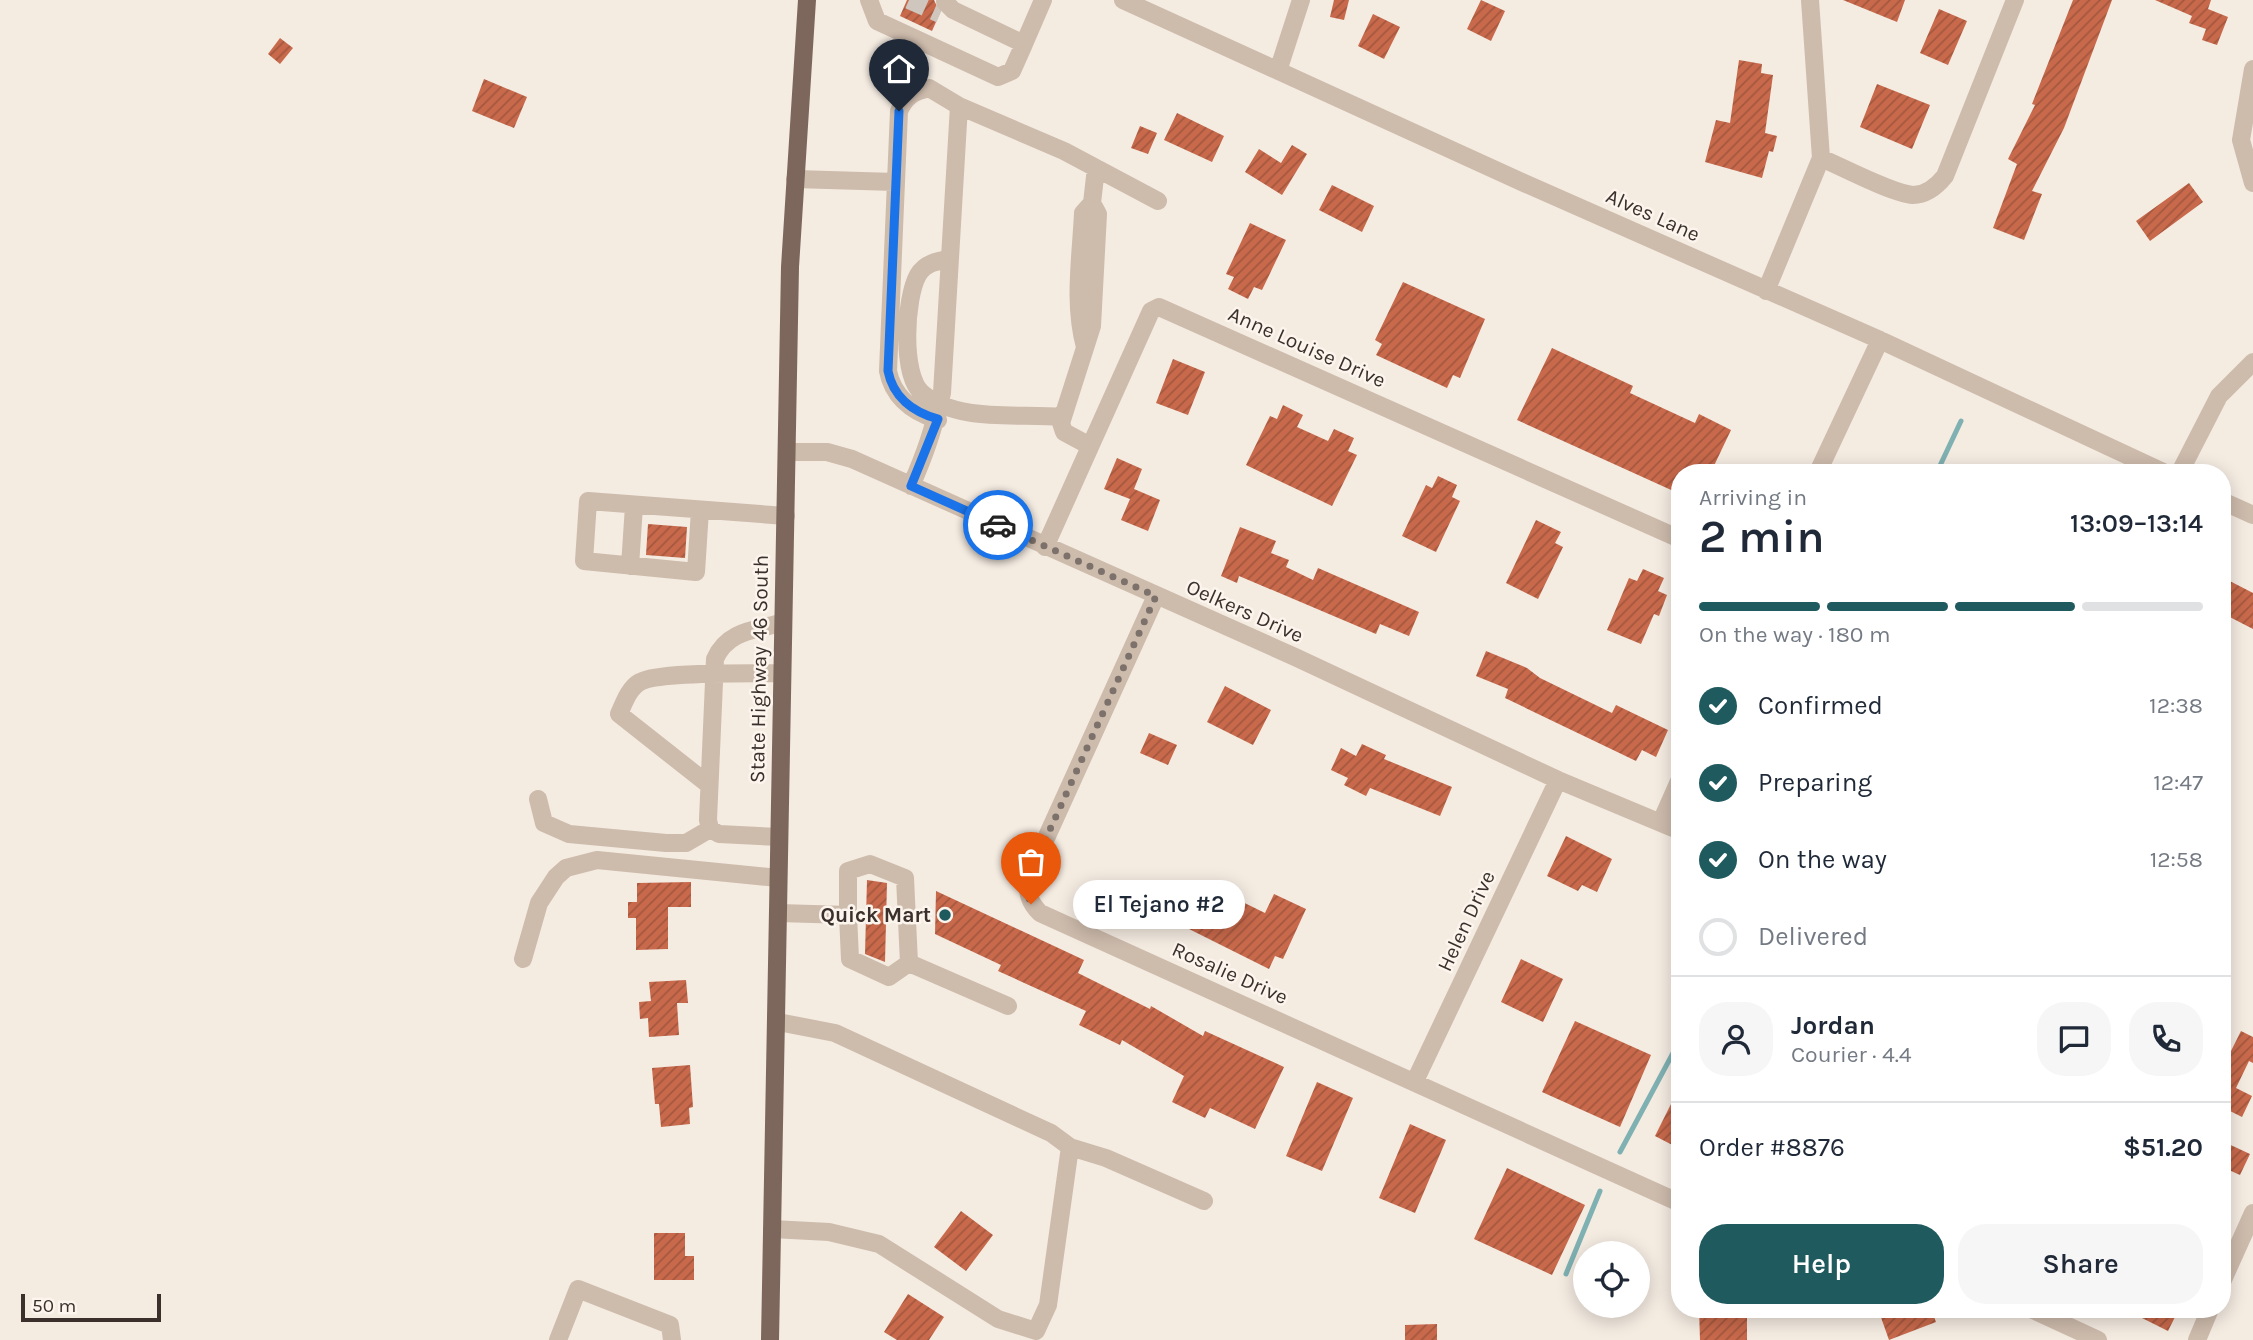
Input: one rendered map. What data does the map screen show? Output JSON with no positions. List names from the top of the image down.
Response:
{
  "streets": {
    "main road": ["State Highway 46 South"],
    "street": [
      "Alves Lane",
      "Anne Louise Drive",
      "Oelkers Drive",
      "Helen Drive",
      "Rosalie Drive"
    ]
  },
  "crossings": [
    ["Anne Louise Drive", "Oelkers Drive"],
    ["Oelkers Drive", "State Highway 46 South"],
    ["Oelkers Drive", "Helen Drive"],
    ["Oelkers Drive", "Rosalie Drive"],
    ["Helen Drive", "Rosalie Drive"]
  ],
  "places": ["El Tejano #2", "Quick Mart"],
  "scale_bar": "50 m",
  "page": {
    "heading": ["2 min", "Arriving in", "13:09–13:14"],
    "panel": [
      "Jordan",
      "Courier · 4.4",
      "Order #8876",
      "$51.20"
    ],
    "bar": "On the way · 180 m",
    "list": [
      ["Confirmed", "12:38"],
      ["Preparing", "12:47"],
      ["On the way", "12:58"],
      "Delivered"
    ],
    "bubble": "El Tejano #2",
    "buttons": ["Help", "Share"],
    "scale": "50 m"
  }
}
